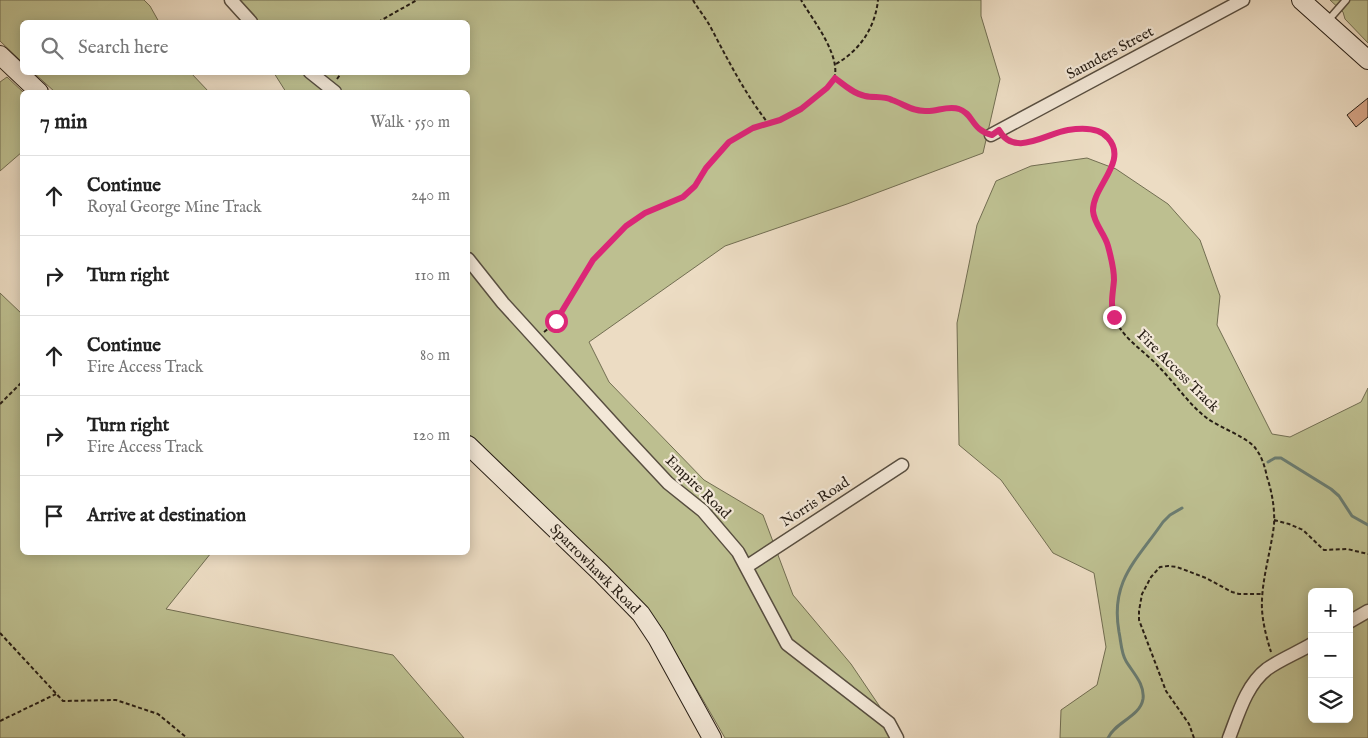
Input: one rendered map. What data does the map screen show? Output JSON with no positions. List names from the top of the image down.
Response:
{
  "streets": {
    "street": [
      "Saunders Street",
      "Empire Road",
      "Norris Road",
      "Sparrowhawk Road"
    ],
    "path": ["Fire Access Track"]
  },
  "crossings": [
    ["Saunders Street", "Fire Access Track"],
    ["Empire Road", "Norris Road"]
  ],
  "page": {
    "search": "Search here",
    "heading": ["7 min", "Walk · 550 m"],
    "list": [
      ["Continue", "Royal George Mine Track", "240 m"],
      ["Turn right", "110 m"],
      ["Continue", "Fire Access Track", "80 m"],
      ["Turn right", "Fire Access Track", "120 m"],
      "Arrive at destination"
    ],
    "map_buttons": ["+", "−"]
  }
}
